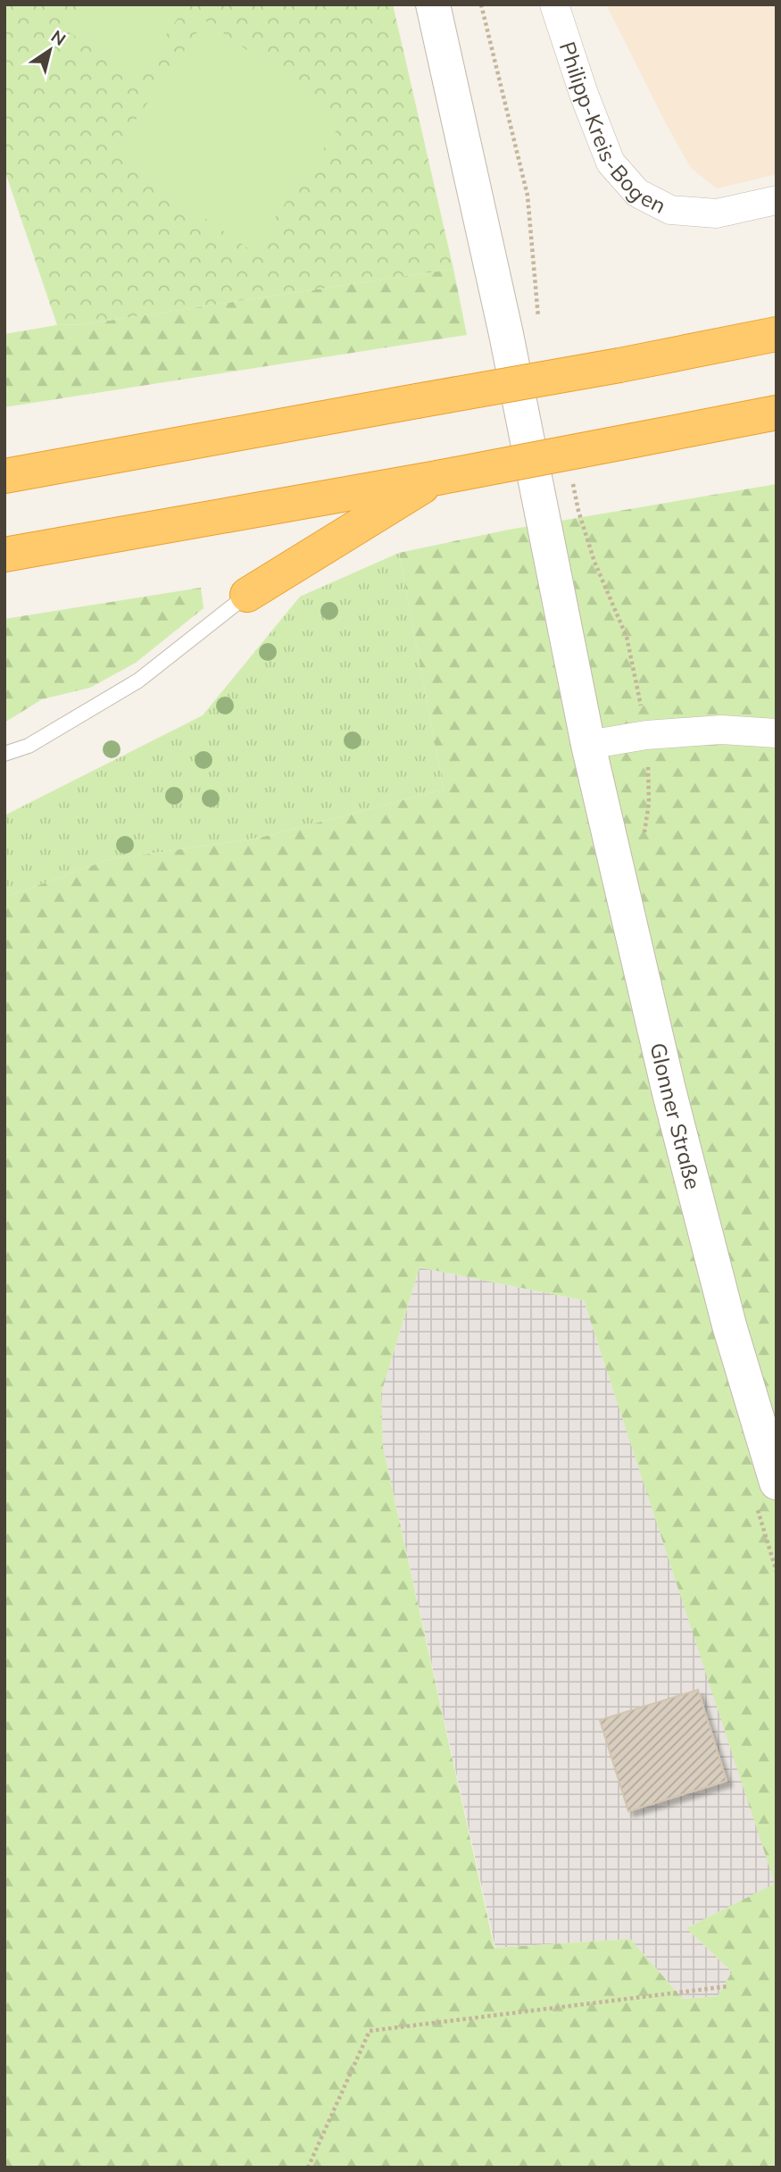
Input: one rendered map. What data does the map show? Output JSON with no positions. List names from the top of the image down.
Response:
{
  "streets": {
    "street": ["Philipp-Kreis-Bogen", "Glonner Straße"]
  },
  "north": "top right"
}
